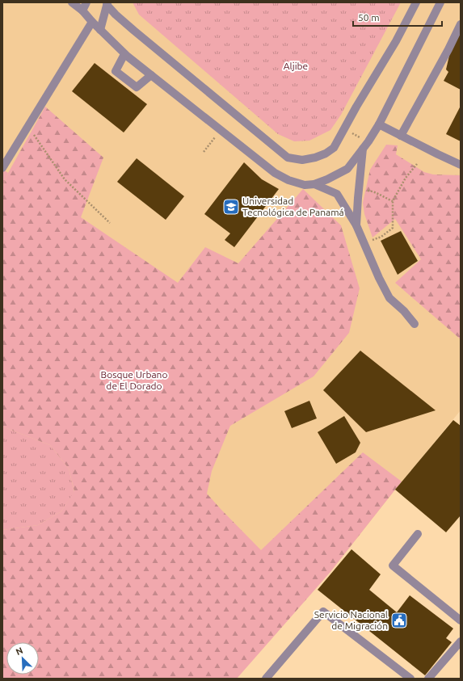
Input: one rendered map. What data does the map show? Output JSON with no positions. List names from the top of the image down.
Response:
{
  "parks": ["Aljibe", "Bosque Urbano de El Dorado"],
  "places": {
    "school or university": ["Universidad Tecnológica de Panamá"],
    "public building": ["Servicio Nacional de Migración"]
  },
  "scale_bar": "50 m",
  "north": "top left"
}
